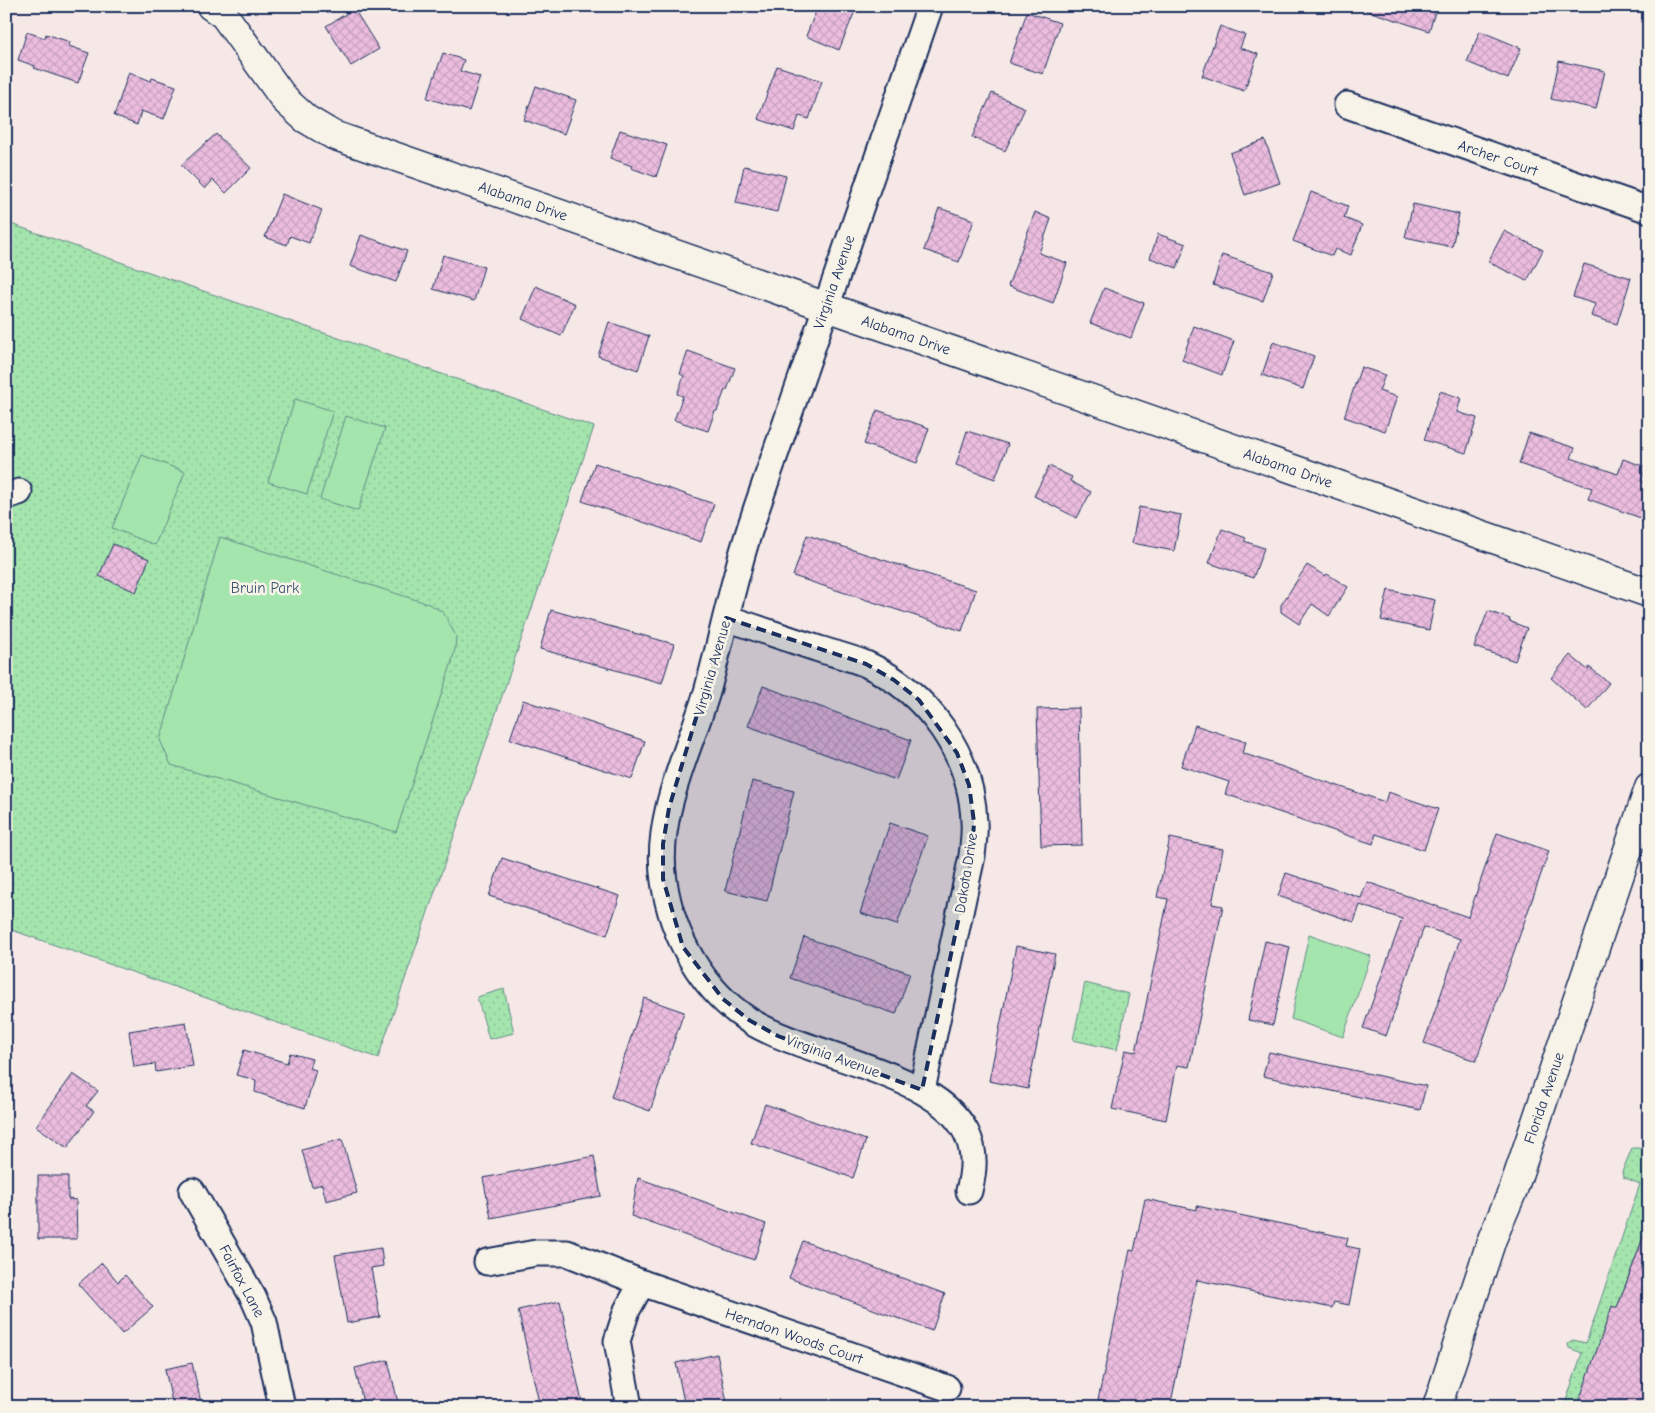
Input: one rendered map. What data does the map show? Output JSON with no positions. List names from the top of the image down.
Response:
{
  "streets": {
    "street": [
      "Archer Court",
      "Alabama Drive",
      "Virginia Avenue",
      "Dakota Drive",
      "Florida Avenue",
      "Fairfax Lane",
      "Herndon Woods Court"
    ]
  },
  "crossings": [
    ["Alabama Drive", "Virginia Avenue"],
    ["Virginia Avenue", "Dakota Drive"]
  ],
  "parks": ["Bruin Park"]
}
